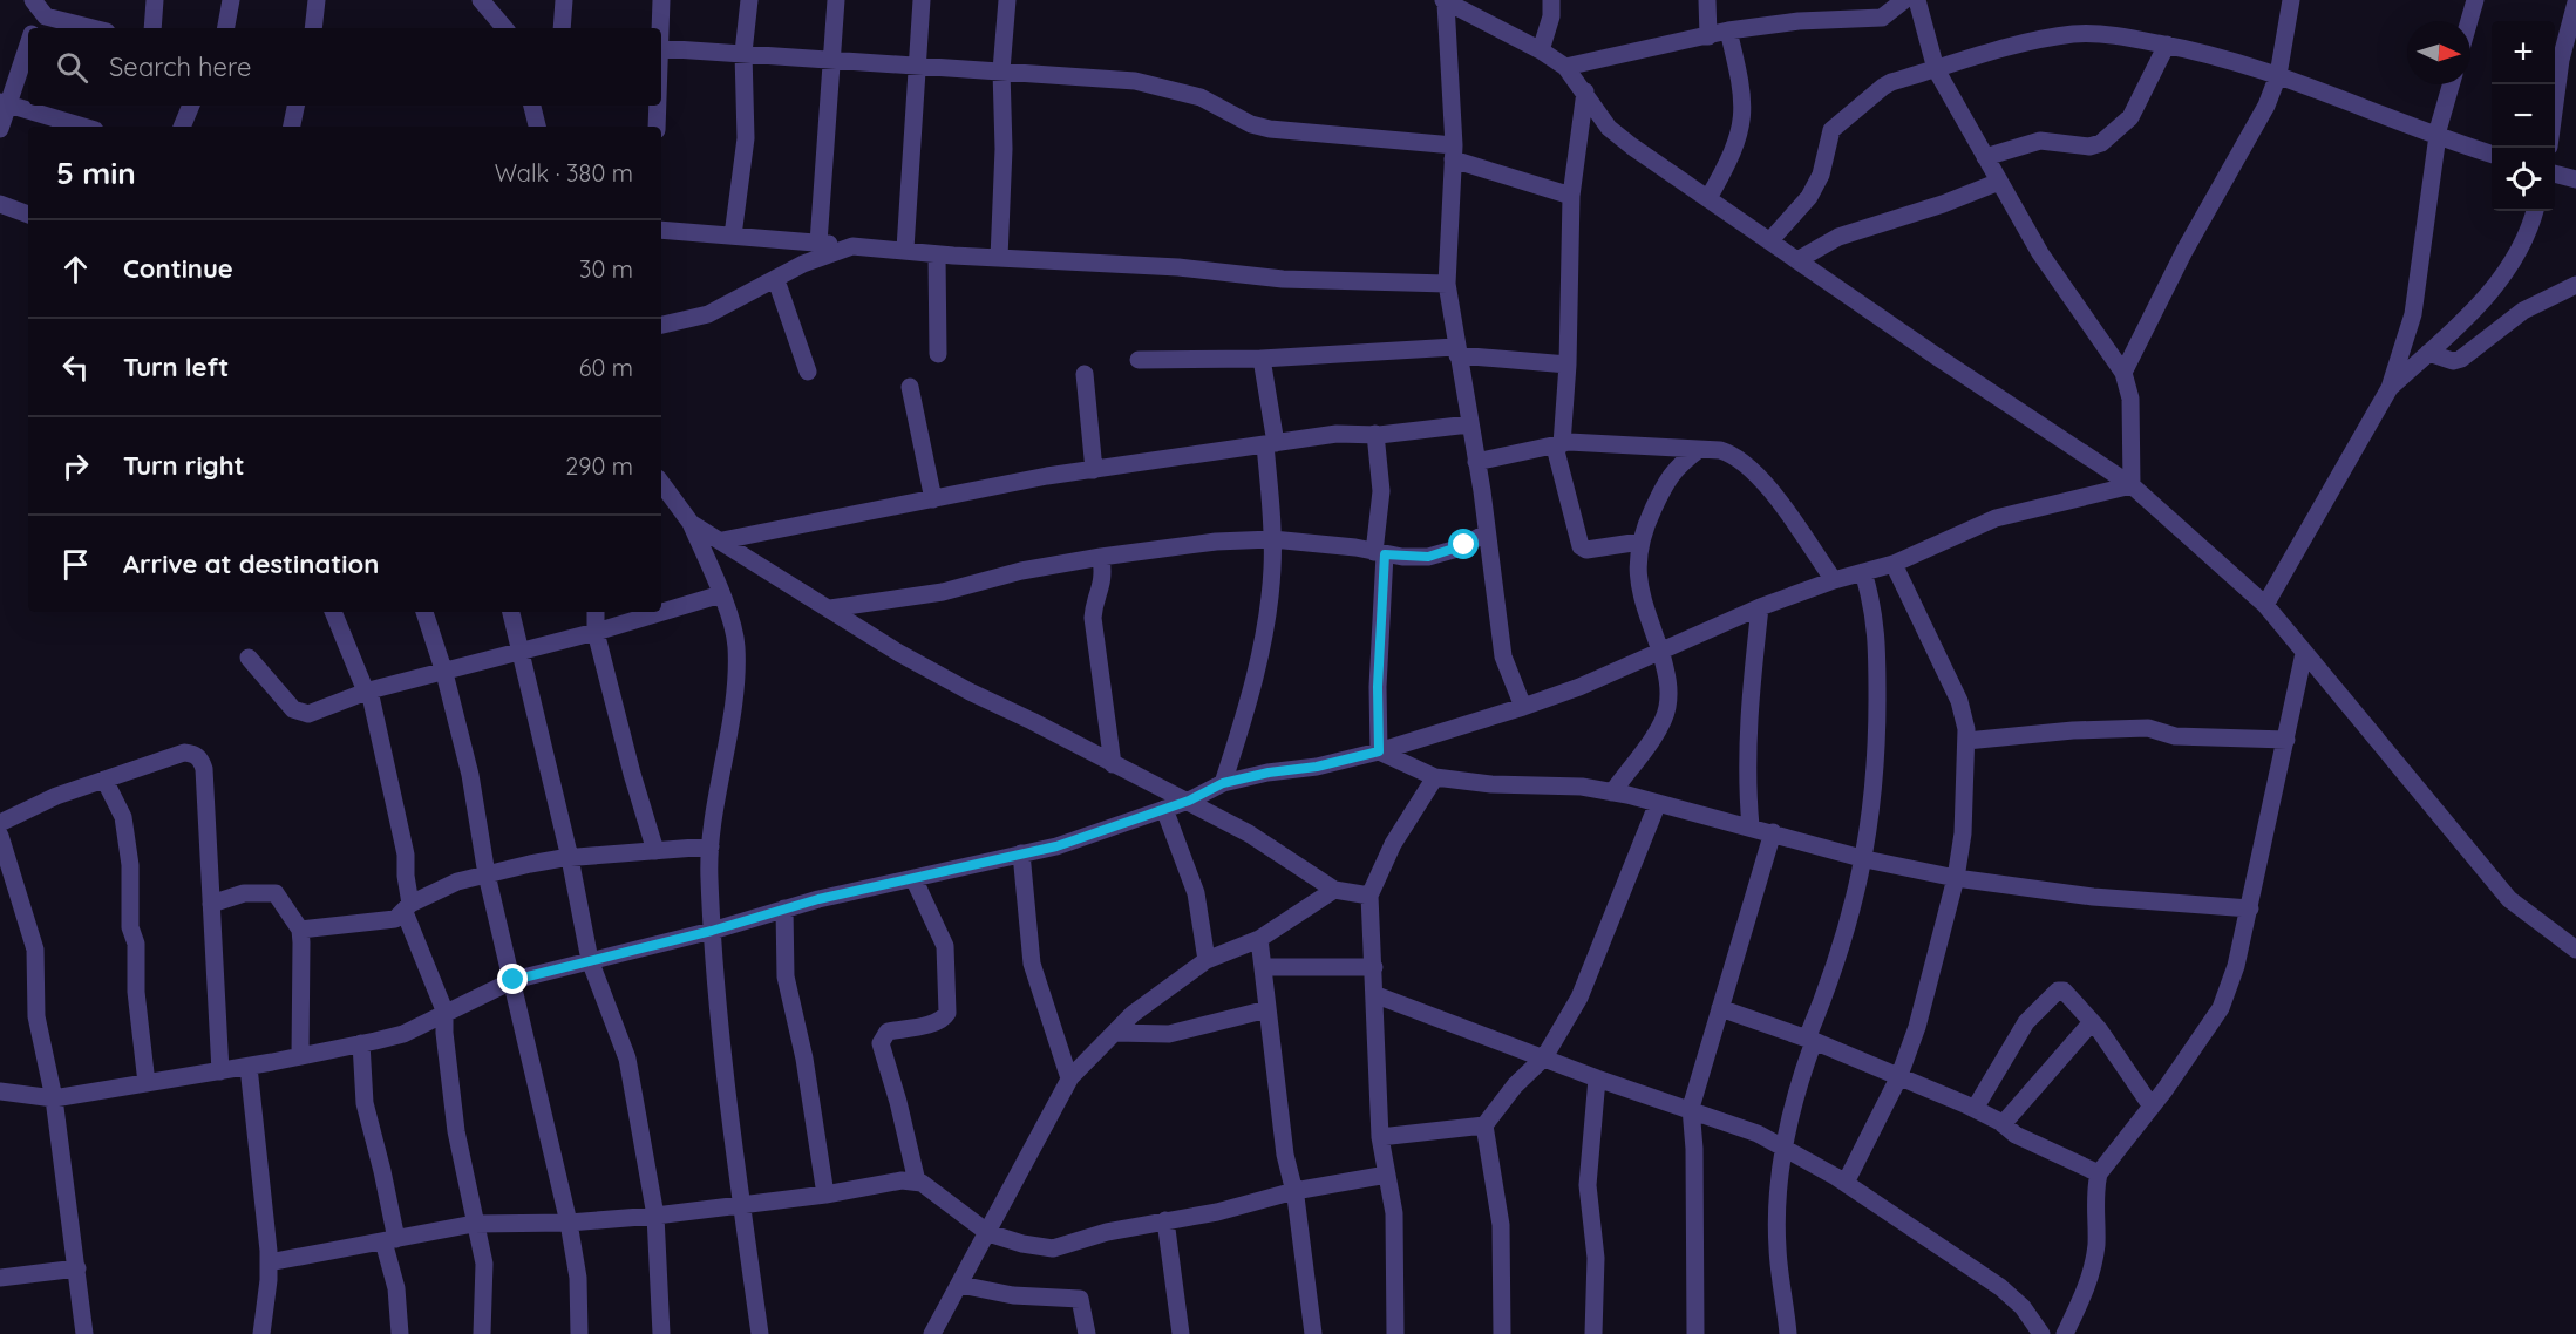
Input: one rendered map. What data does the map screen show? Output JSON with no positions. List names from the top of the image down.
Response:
{
  "north": "right",
  "page": {
    "map_buttons": ["+", "−"],
    "search": "Search here",
    "heading": ["5 min", "Walk · 380 m"],
    "list": [
      ["Continue", "30 m"],
      ["Turn left", "60 m"],
      ["Turn right", "290 m"],
      "Arrive at destination"
    ]
  }
}
